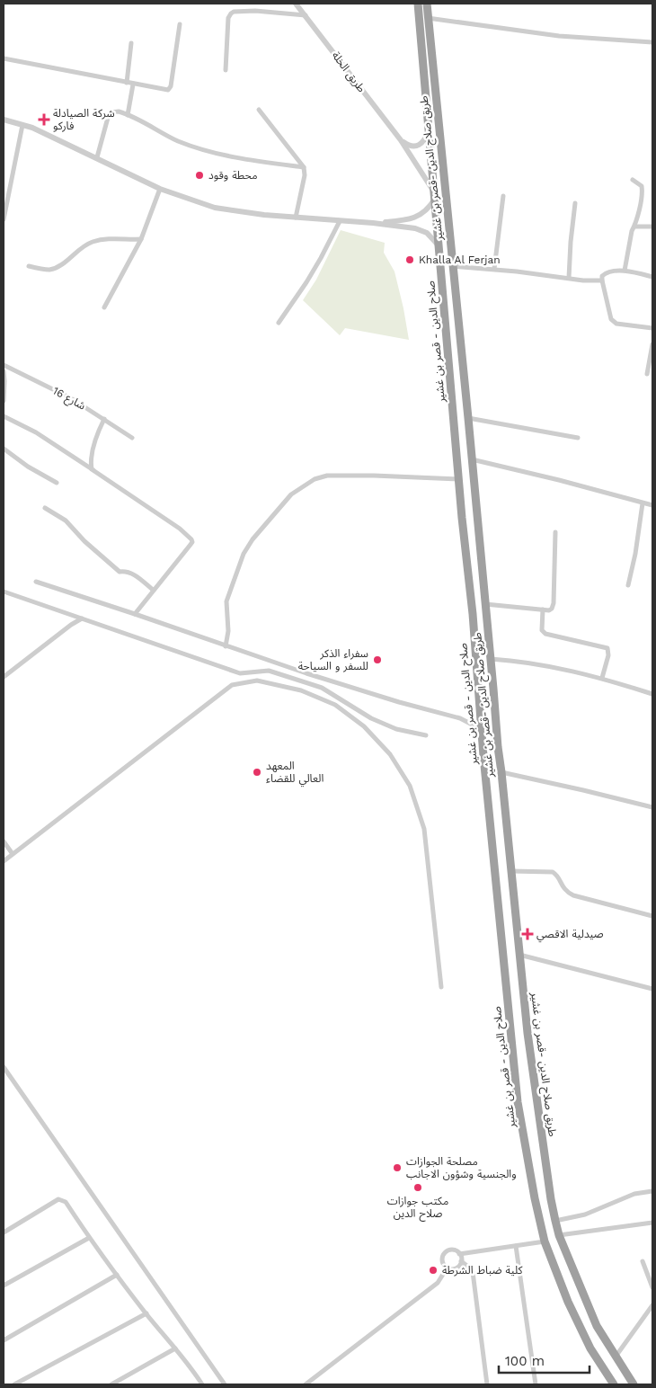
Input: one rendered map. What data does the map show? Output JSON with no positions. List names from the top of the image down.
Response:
{
  "streets": {
    "highway": ["طريق صلاح الدين -قصر بن غشير", "صلاح الدين - قصر بن غشير"],
    "street": ["طريق الخلة", "شارع 16"]
  },
  "crossings": [
    ["طريق الخلة", "صلاح الدين - قصر بن غشير"]
  ],
  "places": {
    "health": ["شركة الصيادلة فاركو", "صيدلية الاقصي"],
    "other": [
      "محطة وقود",
      "Khalla Al Ferjan",
      "سفراء الذكر للسفر و السياحة",
      "المعهد العالي للقضاء",
      "مصلحة الجوازات والجنسية وشؤون الاجانب",
      "مكتب جوازات صلاح الدين",
      "كلية ضباط الشرطة"
    ]
  },
  "scale_bar": "100 m"
}
